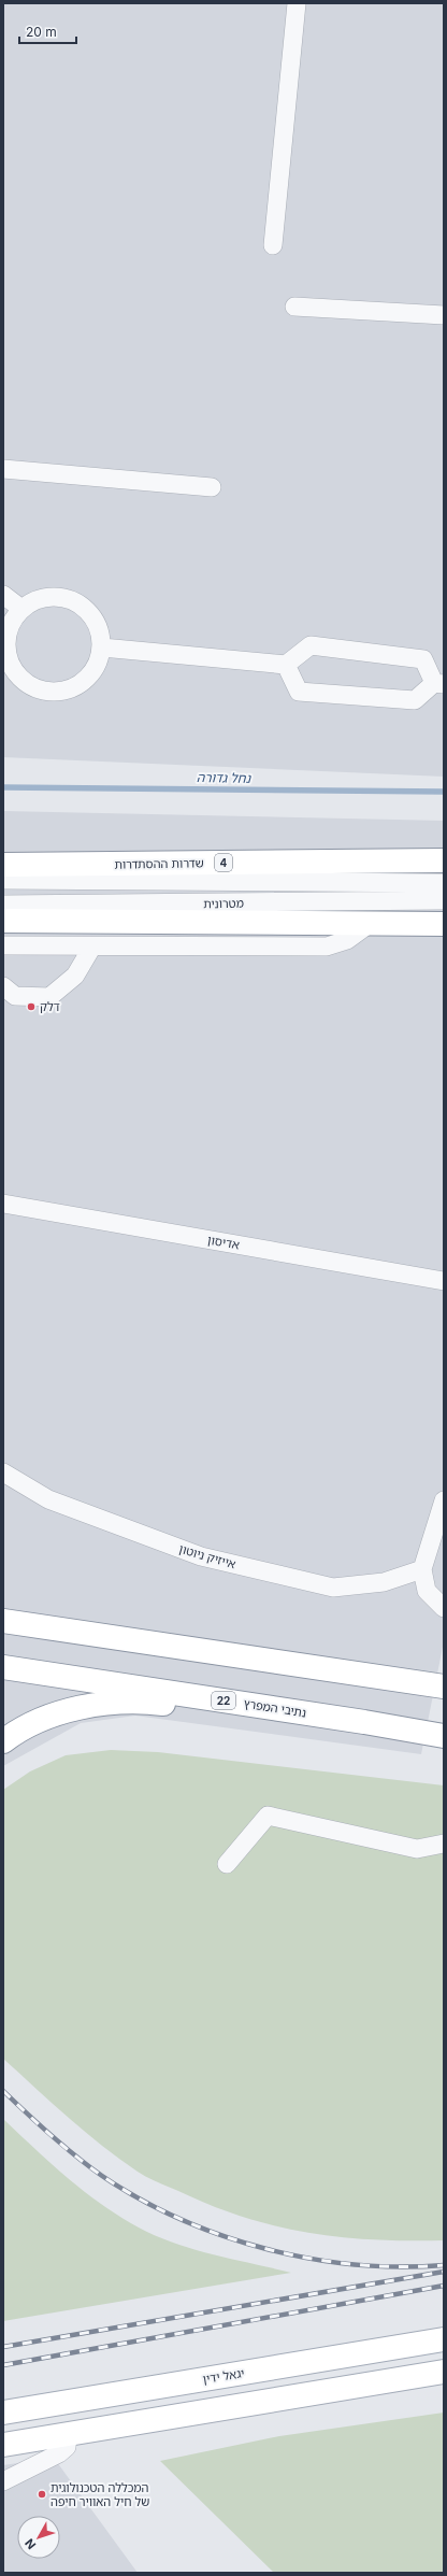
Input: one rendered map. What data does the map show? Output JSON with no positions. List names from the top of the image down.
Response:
{
  "streets": {
    "main road": [
      "4",
      "שדרות ההסתדרות",
      "22",
      "נתיבי המפרץ",
      "יגאל ידין"
    ],
    "street": ["מטרונית", "אדיסון", "אייזיק ניוטון"]
  },
  "water": ["נחל גדורה"],
  "places": ["דלק", "המכללה הטכנולוגית של חיל האוויר חיפה"],
  "scale_bar": "20 m",
  "north": "bottom left"
}
